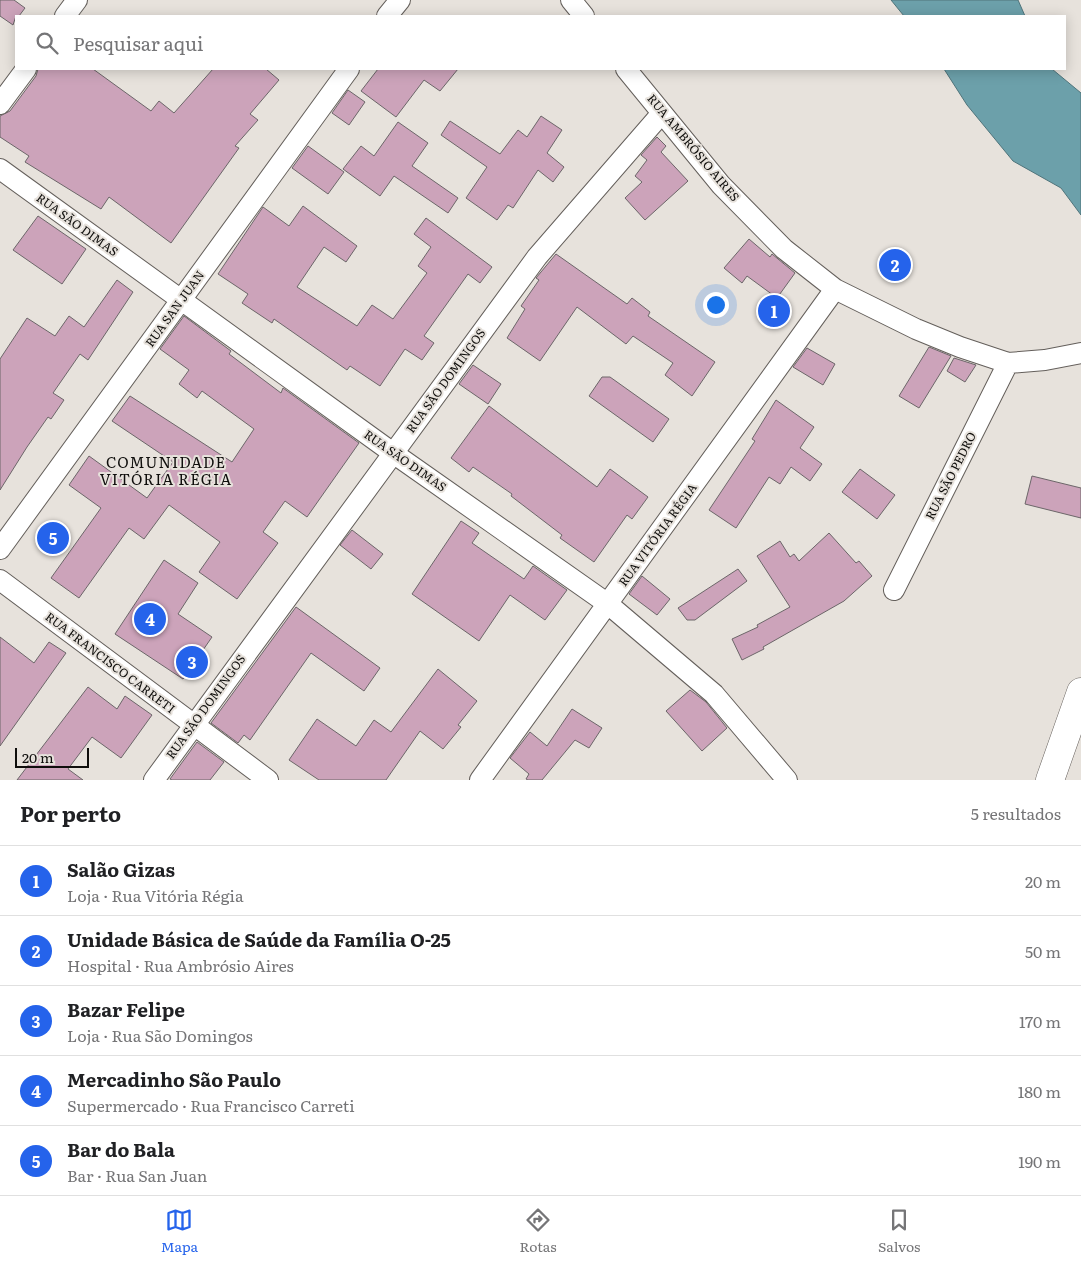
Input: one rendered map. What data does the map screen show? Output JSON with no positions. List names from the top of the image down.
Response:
{
  "streets": {
    "street": [
      "RUA AMBRÓSIO AIRES",
      "RUA SÃO DIMAS",
      "RUA SAN JUAN",
      "RUA SÃO DOMINGOS",
      "RUA SÃO PEDRO",
      "RUA VITÓRIA RÉGIA",
      "RUA FRANCISCO CARRETI"
    ]
  },
  "crossings": [
    ["RUA AMBRÓSIO AIRES", "RUA SÃO DOMINGOS"],
    ["RUA AMBRÓSIO AIRES", "RUA SÃO PEDRO"],
    ["RUA AMBRÓSIO AIRES", "RUA VITÓRIA RÉGIA"],
    ["RUA SÃO DIMAS", "RUA SAN JUAN"],
    ["RUA SÃO DIMAS", "RUA SÃO DOMINGOS"],
    ["RUA SÃO DIMAS", "RUA VITÓRIA RÉGIA"],
    ["RUA SÃO DOMINGOS", "RUA FRANCISCO CARRETI"]
  ],
  "districts": ["COMUNIDADE VITÓRIA RÉGIA"],
  "scale_bar": "20 m",
  "page": {
    "search": "Pesquisar aqui",
    "pins": [
      "2",
      "1",
      "5",
      "4",
      "3"
    ],
    "scale": "20 m",
    "heading": ["Por perto", "5 resultados"],
    "list": [
      {
        "mark": "1",
        "name": "Salão Gizas",
        "note": "Loja · Rua Vitória Régia",
        "value": "20 m"
      },
      {
        "mark": "2",
        "name": "Unidade Básica de Saúde da Família O-25",
        "note": "Hospital · Rua Ambrósio Aires",
        "value": "50 m"
      },
      {
        "mark": "3",
        "name": "Bazar Felipe",
        "note": "Loja · Rua São Domingos",
        "value": "170 m"
      },
      {
        "mark": "4",
        "name": "Mercadinho São Paulo",
        "note": "Supermercado · Rua Francisco Carreti",
        "value": "180 m"
      },
      {
        "mark": "5",
        "name": "Bar do Bala",
        "note": "Bar · Rua San Juan",
        "value": "190 m"
      }
    ],
    "nav": ["Mapa", "Rotas", "Salvos"]
  }
}
